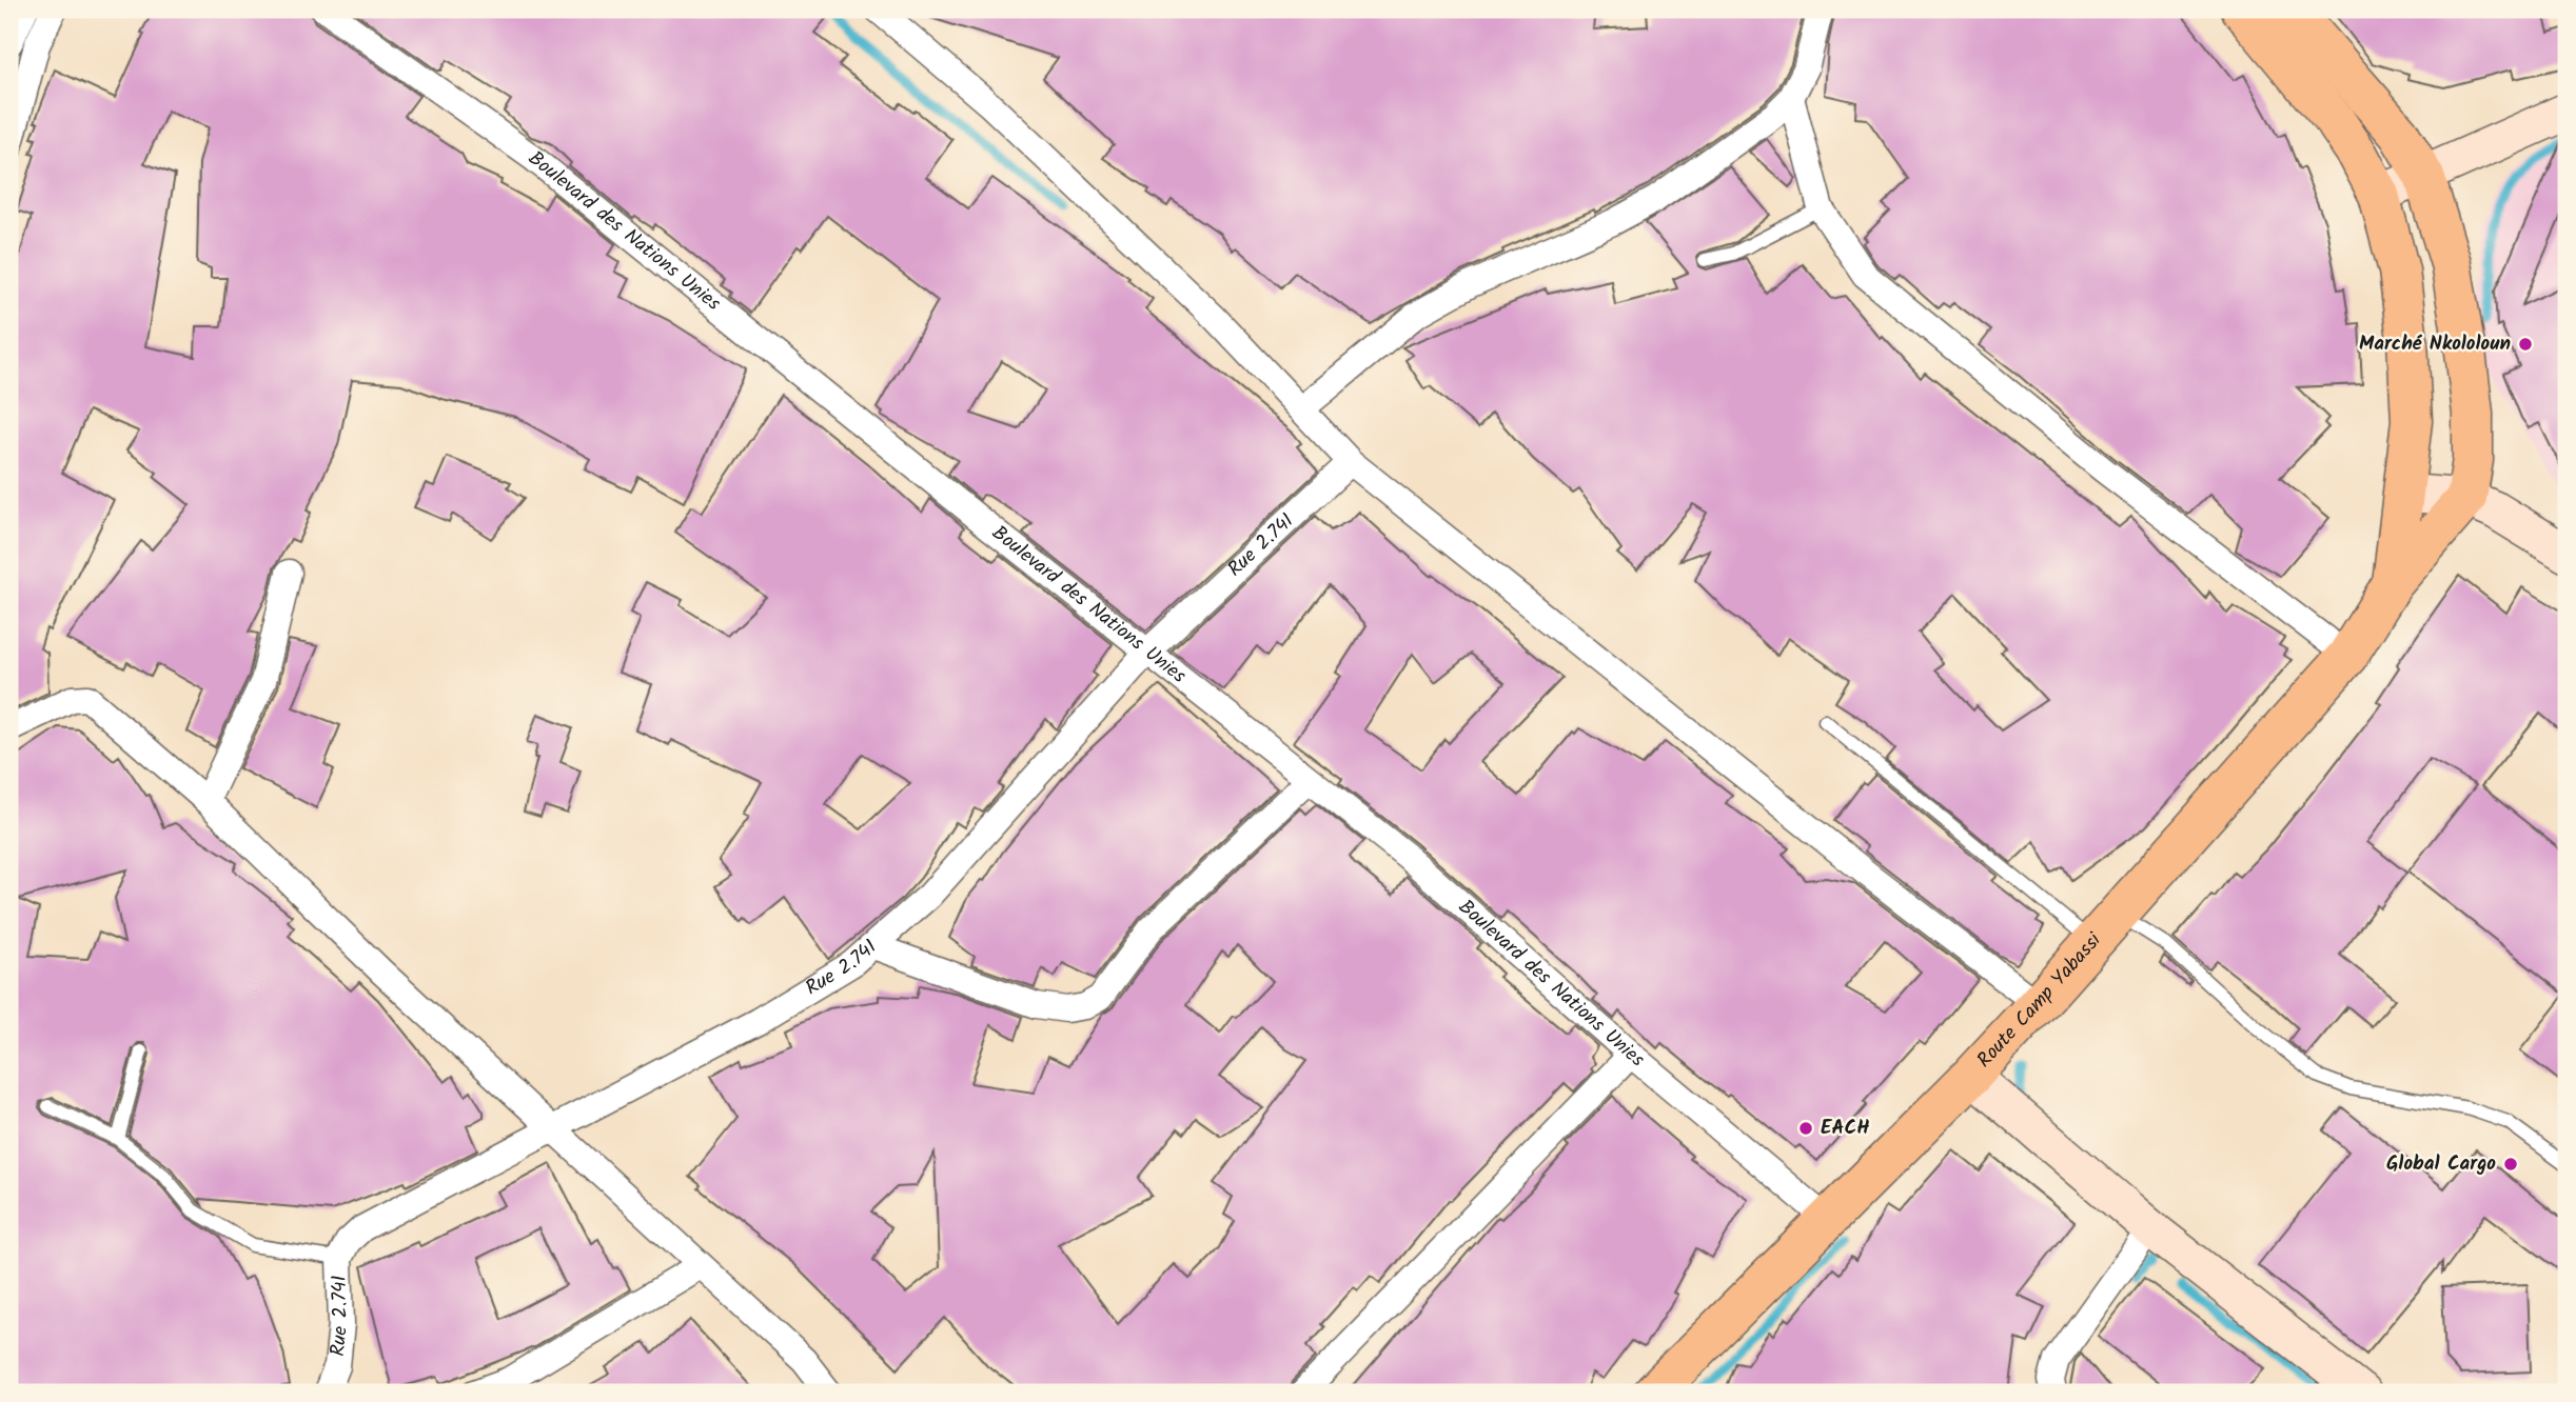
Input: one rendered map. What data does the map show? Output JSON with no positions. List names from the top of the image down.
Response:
{
  "streets": {
    "main road": ["Route Camp Yabassi"],
    "street": ["Boulevard des Nations Unies", "Rue 2.741"]
  },
  "crossings": [
    ["Boulevard des Nations Unies", "Rue 2.741"],
    ["Boulevard des Nations Unies", "Route Camp Yabassi"]
  ],
  "places": ["Marché Nkololoun", "EACH", "Global Cargo"]
}
